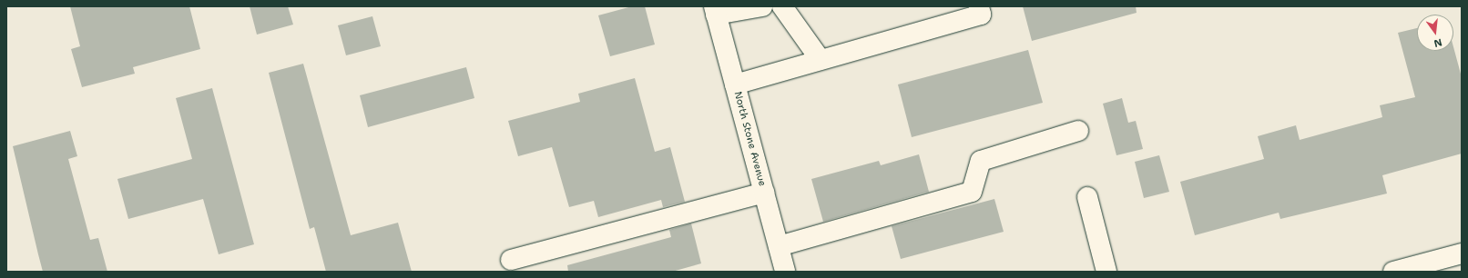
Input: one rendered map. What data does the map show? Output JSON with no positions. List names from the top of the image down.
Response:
{
  "streets": {
    "main road": ["North Stone Avenue"]
  },
  "north": "bottom"
}
